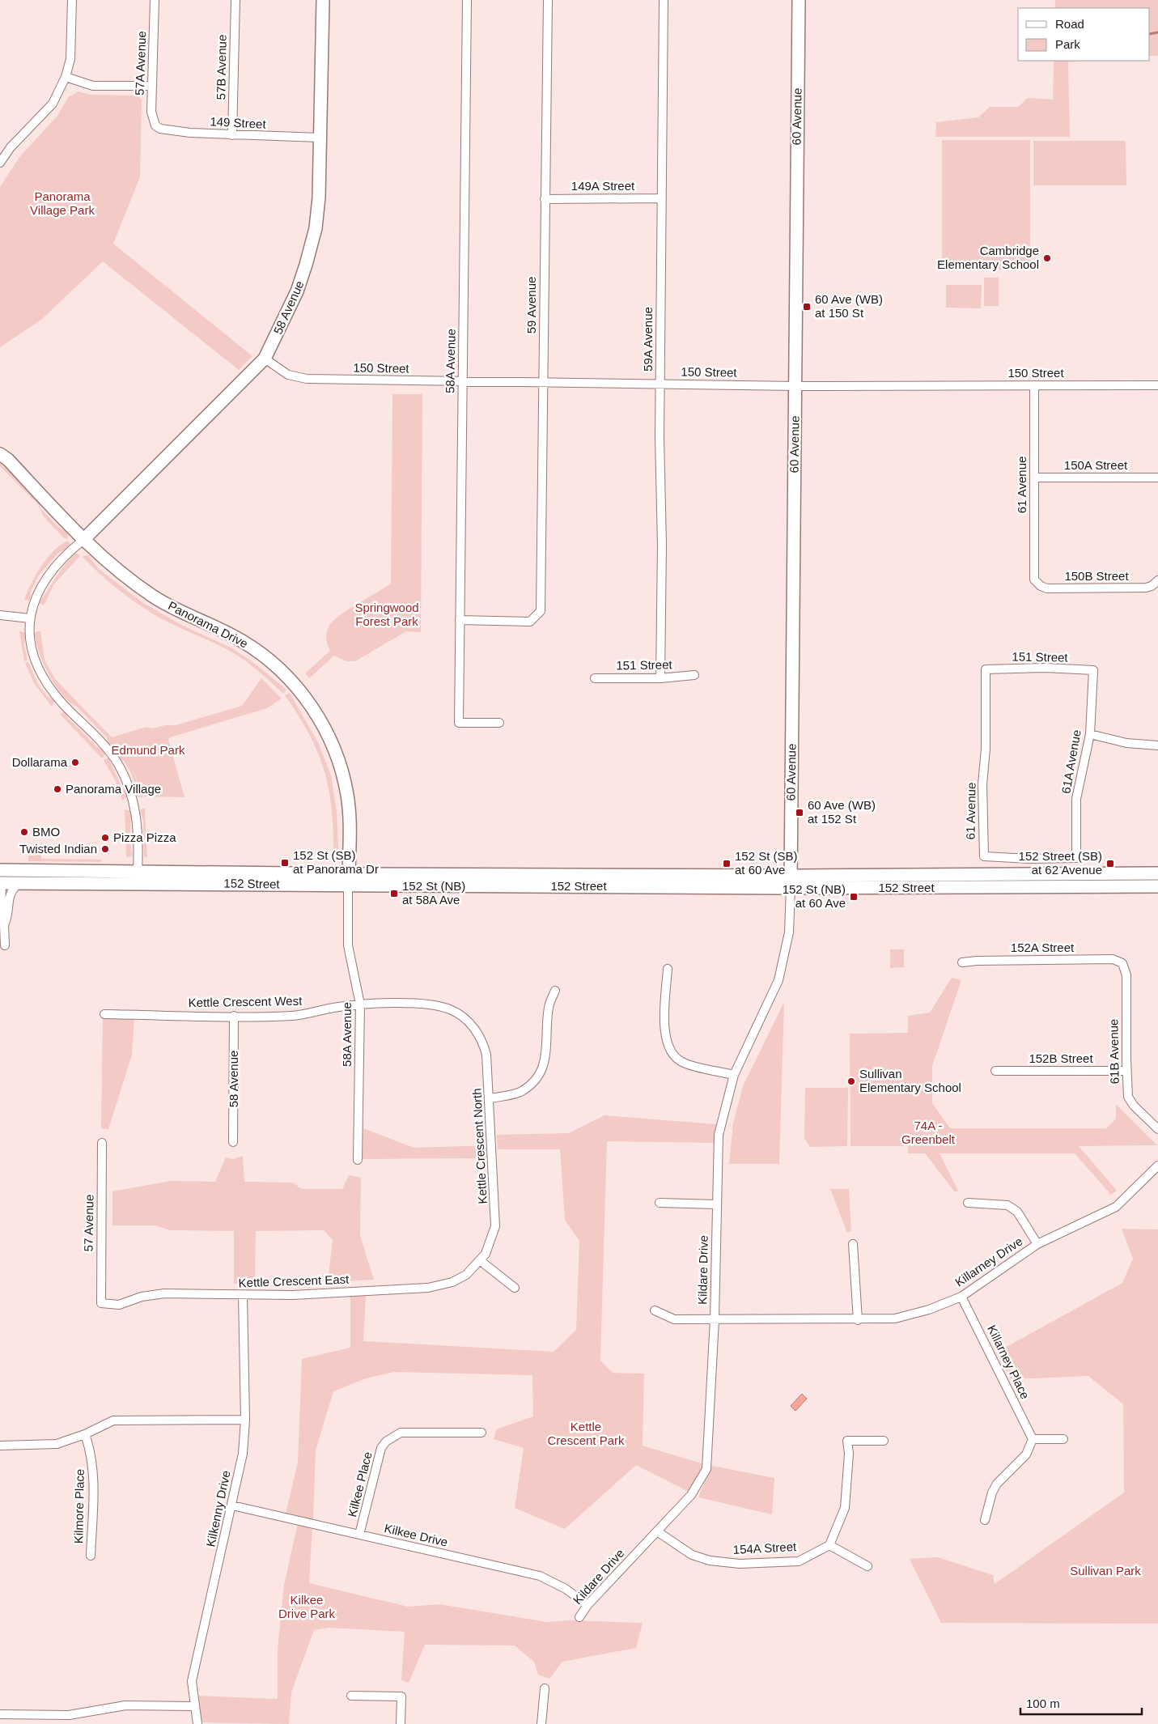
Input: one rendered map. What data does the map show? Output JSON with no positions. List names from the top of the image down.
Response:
{
  "streets": {
    "main road": [
      "60 Avenue",
      "58 Avenue",
      "Panorama Drive",
      "152 Street"
    ],
    "street": [
      "57A Avenue",
      "57B Avenue",
      "149 Street",
      "149A Street",
      "59 Avenue",
      "59A Avenue",
      "58A Avenue",
      "150 Street",
      "150A Street",
      "61 Avenue",
      "150B Street",
      "151 Street",
      "61A Avenue",
      "152A Street",
      "Kettle Crescent West",
      "61B Avenue",
      "152B Street",
      "Kettle Crescent North",
      "57 Avenue",
      "Killarney Drive",
      "Kildare Drive",
      "Kettle Crescent East",
      "Killarney Place",
      "Kilkee Place",
      "Kilmore Place",
      "Kilkenny Drive",
      "Kilkee Drive",
      "154A Street"
    ]
  },
  "crossings": [
    ["57A Avenue", "149 Street"],
    ["57B Avenue", "149 Street"],
    ["60 Avenue", "150 Street"],
    ["60 Avenue", "152 Street"],
    ["60 Avenue", "Kildare Drive"],
    ["149 Street", "58 Avenue"],
    ["149A Street", "59 Avenue"],
    ["149A Street", "59A Avenue"],
    ["59 Avenue", "58A Avenue"],
    ["59 Avenue", "150 Street"],
    ["58 Avenue", "150 Street"],
    ["58 Avenue", "Panorama Drive"],
    ["58 Avenue", "Kettle Crescent West"],
    ["59A Avenue", "150 Street"],
    ["59A Avenue", "151 Street"],
    ["58A Avenue", "150 Street"],
    ["58A Avenue", "Panorama Drive"],
    ["58A Avenue", "152 Street"],
    ["58A Avenue", "Kettle Crescent West"],
    ["150 Street", "61 Avenue"],
    ["150A Street", "61 Avenue"],
    ["61 Avenue", "150B Street"],
    ["61 Avenue", "151 Street"],
    ["61 Avenue", "61A Avenue"],
    ["Panorama Drive", "152 Street"],
    ["151 Street", "61A Avenue"],
    ["152 Street", "Kildare Drive"],
    ["152A Street", "61B Avenue"],
    ["Kettle Crescent West", "Kettle Crescent North"],
    ["61B Avenue", "152B Street"],
    ["Kettle Crescent North", "Kettle Crescent East"],
    ["57 Avenue", "Kettle Crescent East"],
    ["Killarney Drive", "Kildare Drive"],
    ["Killarney Drive", "Killarney Place"],
    ["Kildare Drive", "Kilkee Drive"],
    ["Kildare Drive", "154A Street"],
    ["Kettle Crescent East", "Kilkenny Drive"],
    ["Kilkee Place", "Kilkee Drive"],
    ["Kilkenny Drive", "Kilkee Drive"]
  ],
  "parks": [
    "Panorama Village Park",
    "Springwood Forest Park",
    "Edmund Park",
    "74A - Greenbelt",
    "Kettle Crescent Park",
    "Sullivan Park",
    "Kilkee Drive Park"
  ],
  "places": {
    "other": [
      "Cambridge Elementary School",
      "Dollarama",
      "Panorama Village",
      "BMO",
      "Pizza Pizza",
      "Twisted Indian",
      "Sullivan Elementary School"
    ],
    "transit": [
      "60 Ave (WB) at 150 St",
      "60 Ave (WB) at 152 St",
      "152 St (SB) at Panorama Dr",
      "152 St (SB) at 60 Ave",
      "152 Street (SB) at 62 Avenue",
      "152 St (NB) at 58A Ave",
      "152 St (NB) at 60 Ave"
    ]
  },
  "legend": ["Road", "Park"],
  "scale_bar": "100 m"
}
